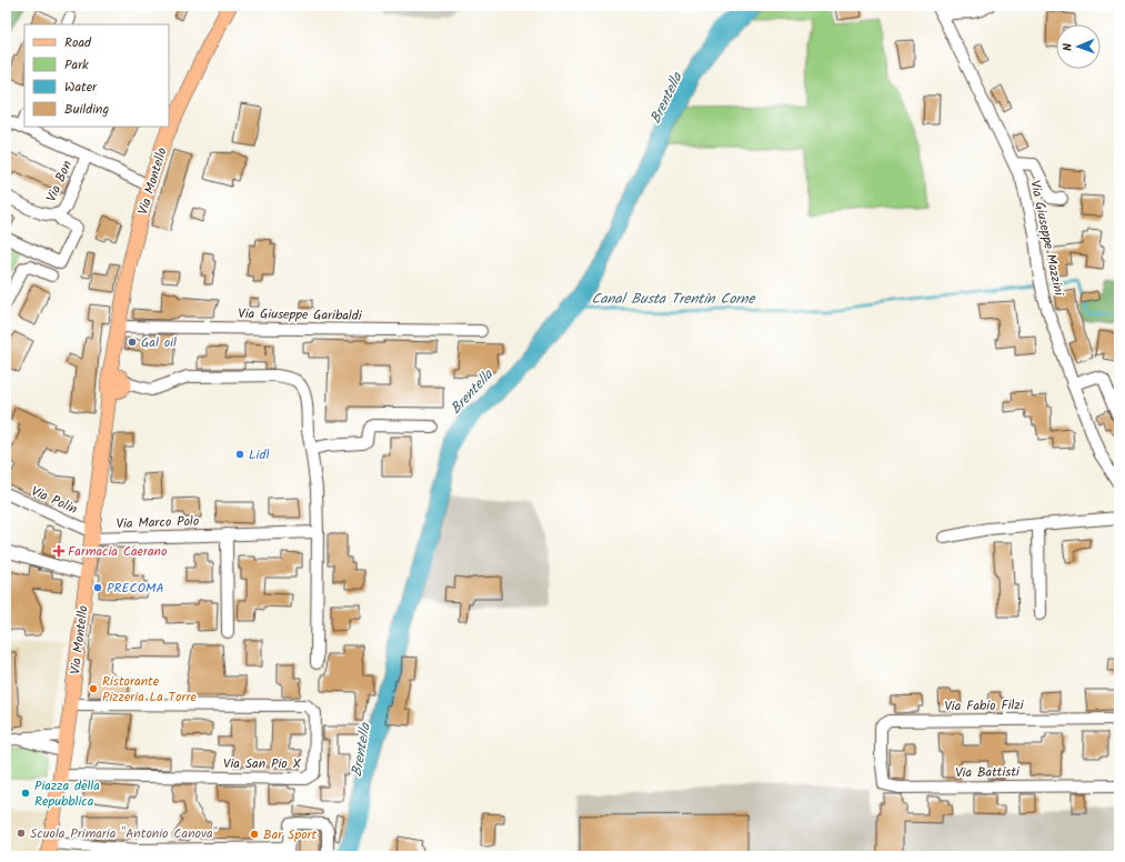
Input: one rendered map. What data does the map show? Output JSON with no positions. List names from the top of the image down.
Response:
{
  "streets": {
    "main road": ["Via Montello"],
    "street": [
      "Via Bon",
      "Via Giuseppe Mazzini",
      "Via Giuseppe Garibaldi",
      "Via Polin",
      "Via Marco Polo",
      "Via Fabio Filzi",
      "Via San Pio X",
      "Via Battisti"
    ]
  },
  "crossings": [
    ["Via Montello", "Via Giuseppe Garibaldi"],
    ["Via Montello", "Via Polin"],
    ["Via Montello", "Via Marco Polo"],
    ["Via Montello", "Via San Pio X"],
    ["Via Polin", "Via Marco Polo"],
    ["Via Fabio Filzi", "Via Battisti"]
  ],
  "water": ["Brentella", "Canal Busta Trentin Corne"],
  "places": {
    "other": [
      "Gal oil",
      "Lidl",
      "PRECOMA",
      "Ristorante Pizzeria La Torre",
      "Piazza della Repubblica",
      "Scuola Primaria \"Antonio Canova\"",
      "Bar Sport"
    ],
    "health": ["Farmacia Caerano"]
  },
  "legend": [
    "Road",
    "Park",
    "Water",
    "Building"
  ],
  "north": "left"
}
